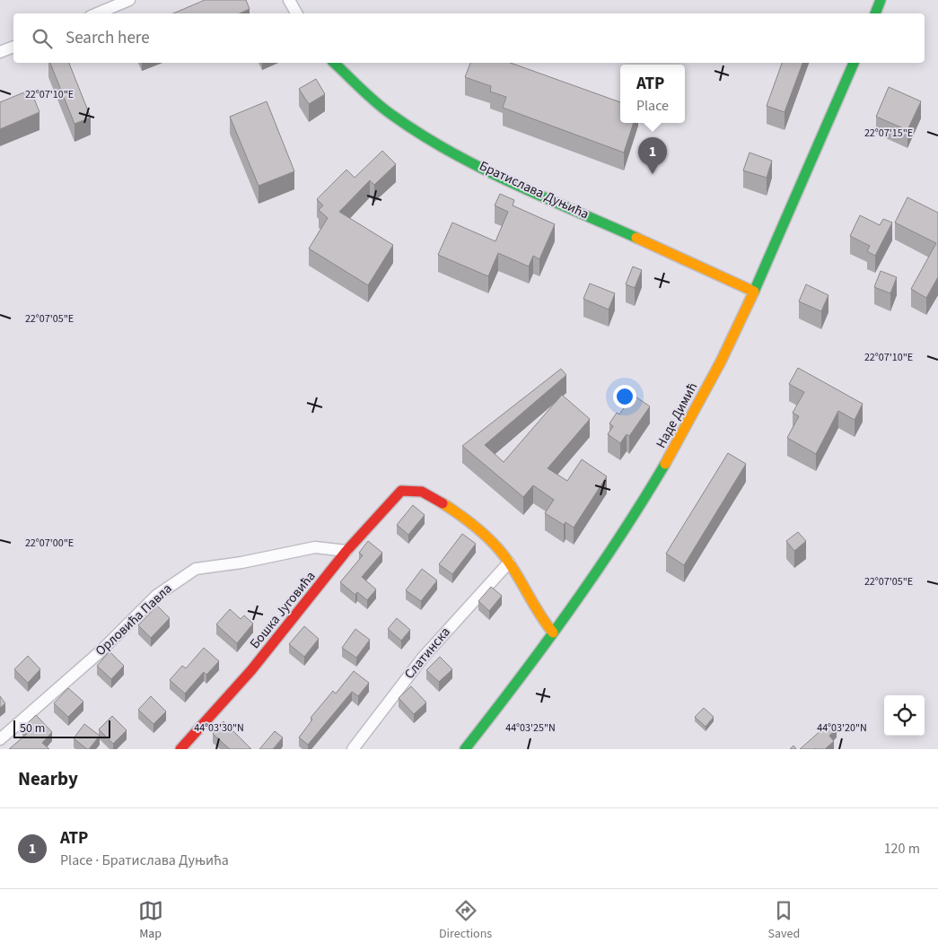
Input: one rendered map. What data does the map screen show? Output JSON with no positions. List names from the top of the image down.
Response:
{
  "streets": {
    "street": [
      "Братислава Дуњића",
      "Наде Димић",
      "Бошка Југовића",
      "Орловића Павла",
      "Слатинска"
    ]
  },
  "crossings": [
    ["Братислава Дуњића", "Наде Димић"],
    ["Бошка Југовића", "Орловића Павла"],
    ["Бошка Југовића", "Слатинска"]
  ],
  "scale_bar": "50 m",
  "page": {
    "search": "Search here",
    "popup": ["ATP", "Place"],
    "pins": "1",
    "scale": "50 m",
    "heading": "Nearby",
    "list": [
      {
        "mark": "1",
        "name": "ATP",
        "note": "Place · Братислава Дуњића",
        "value": "120 m"
      }
    ],
    "nav": ["Map", "Directions", "Saved"]
  },
  "coordinates": [
    "22°07'10\"E",
    "22°07'15\"E",
    "22°07'05\"E",
    "22°07'00\"E",
    "44°03'30\"N",
    "44°03'25\"N",
    "44°03'20\"N"
  ]
}
